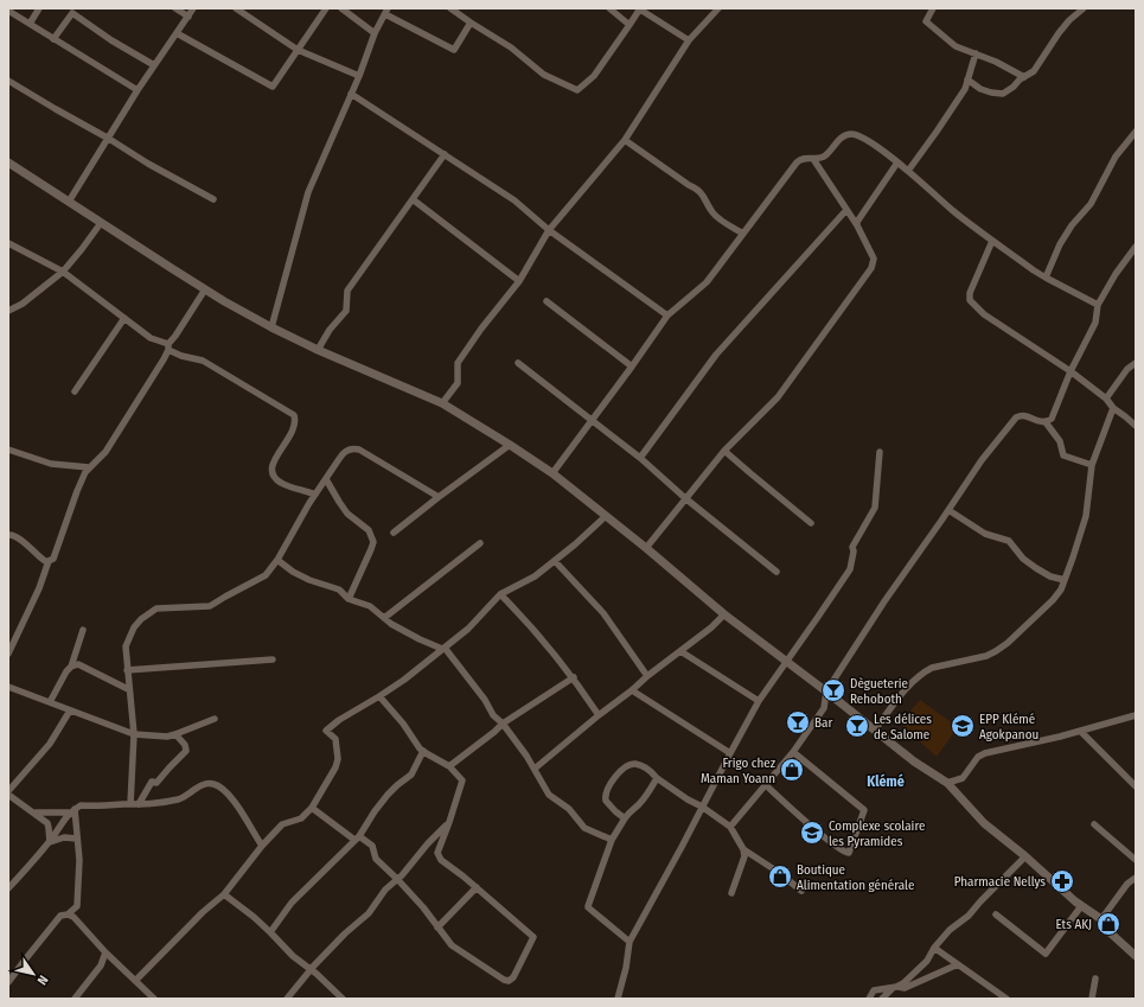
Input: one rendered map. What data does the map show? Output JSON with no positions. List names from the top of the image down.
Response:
{
  "districts": ["Klémé"],
  "places": {
    "bar": ["Dègueterie Rehoboth", "Bar", "Les délices de Salome"],
    "school or university": ["EPP Klémé Agokpanou", "Complexe scolaire les Pyramides"],
    "shop": ["Frigo chez Maman Yoann", "Boutique Alimentation générale", "Ets AKJ"],
    "pharmacy": ["Pharmacie Nellys"]
  },
  "north": "bottom right"
}
